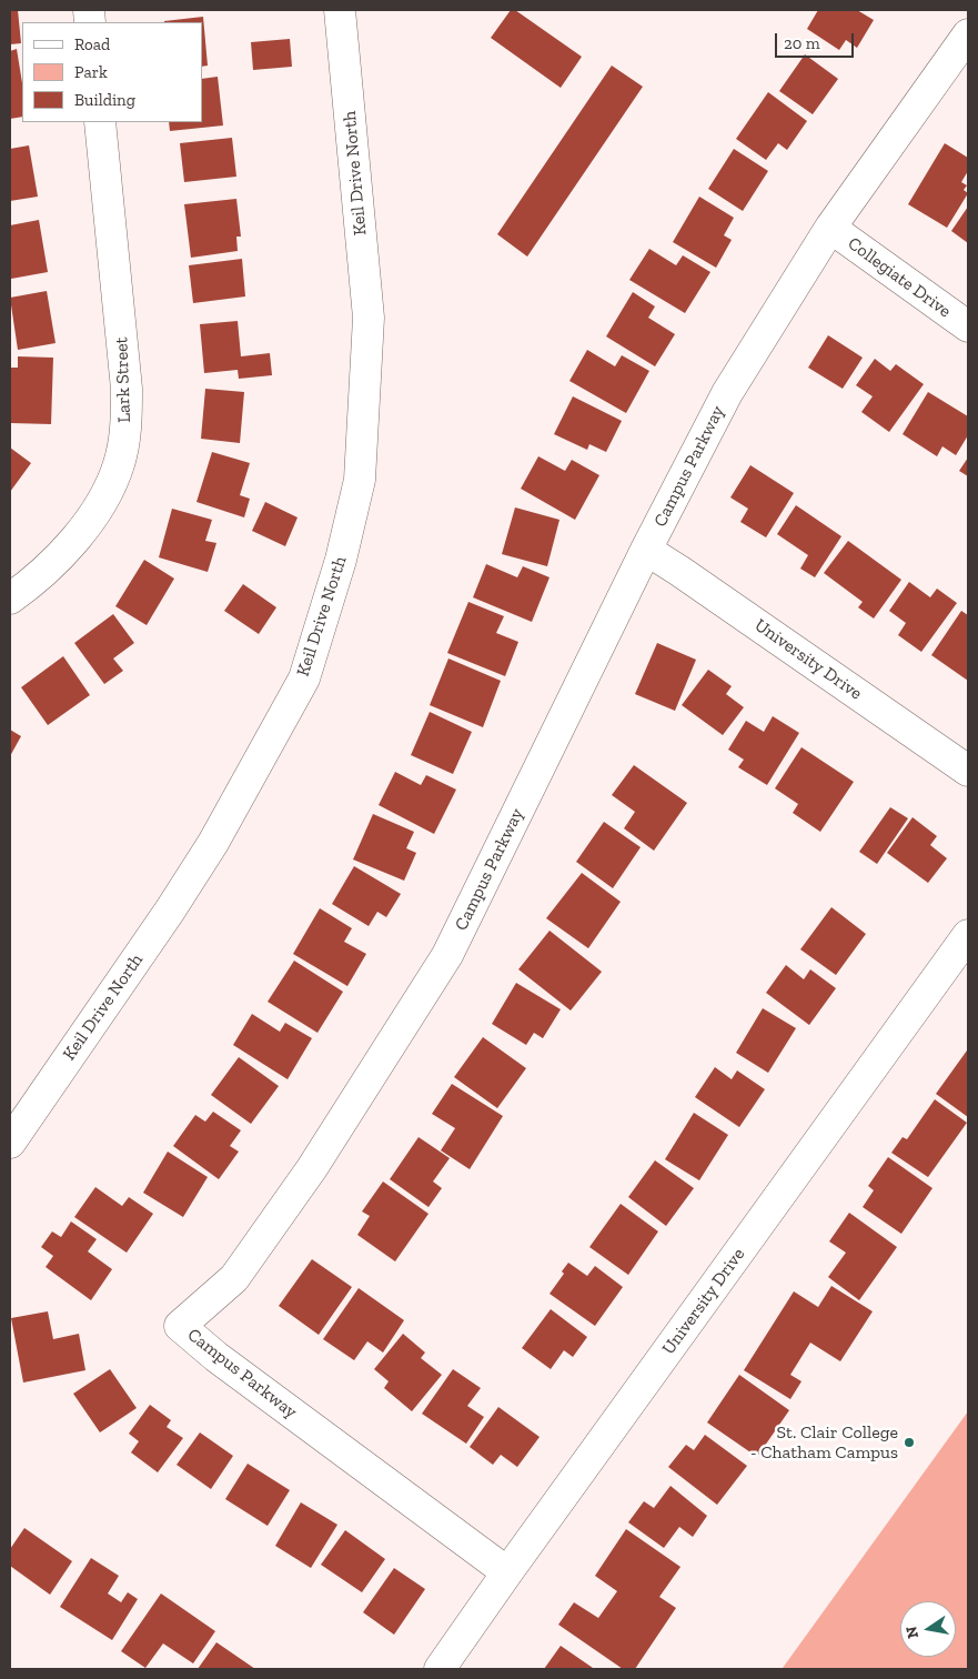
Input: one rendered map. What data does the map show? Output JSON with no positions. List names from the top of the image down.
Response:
{
  "streets": {
    "street": [
      "Keil Drive North",
      "Collegiate Drive",
      "Lark Street",
      "Campus Parkway",
      "University Drive"
    ]
  },
  "crossings": [
    ["Collegiate Drive", "Campus Parkway"],
    ["Campus Parkway", "University Drive"]
  ],
  "places": ["St. Clair College - Chatham Campus"],
  "legend": ["Road", "Park", "Building"],
  "scale_bar": "20 m",
  "north": "left"
}
